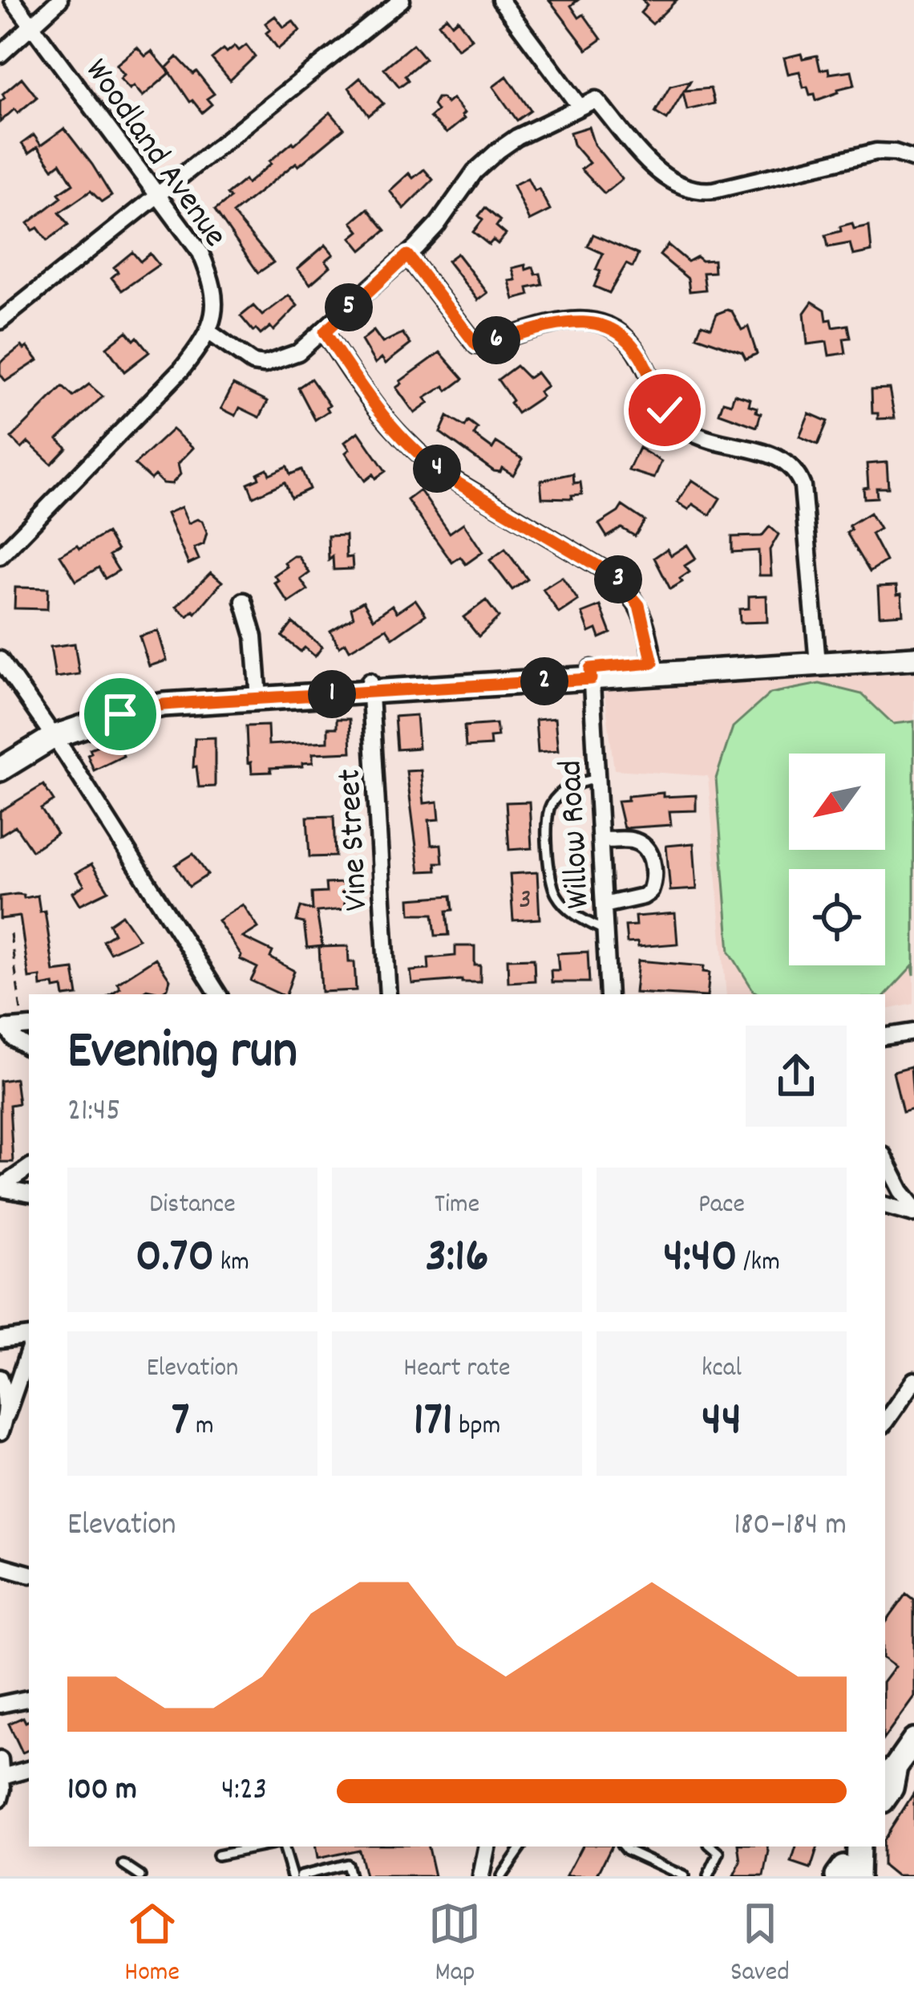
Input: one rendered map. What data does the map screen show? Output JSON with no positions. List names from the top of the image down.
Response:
{
  "streets": {
    "street": ["Woodland Avenue", "Willow Road", "Vine Street"]
  },
  "house_numbers": ["3"],
  "north": "bottom left",
  "page": {
    "pins": [
      "5",
      "6",
      "4",
      "3",
      "2",
      "1"
    ],
    "heading": ["Evening run", "21:45"],
    "stats": [
      ["Distance", "0.70 km"],
      ["Time", "3:16"],
      ["Pace", "4:40 /km"],
      ["Elevation", "7 m"],
      ["Heart rate", "171 bpm"],
      ["kcal", "44"]
    ],
    "chart": ["Elevation", "180–184 m"],
    "list": [
      {
        "name": "100 m",
        "note": "4:23"
      }
    ],
    "tabs": ["Home", "Map", "Saved"]
  }
}
